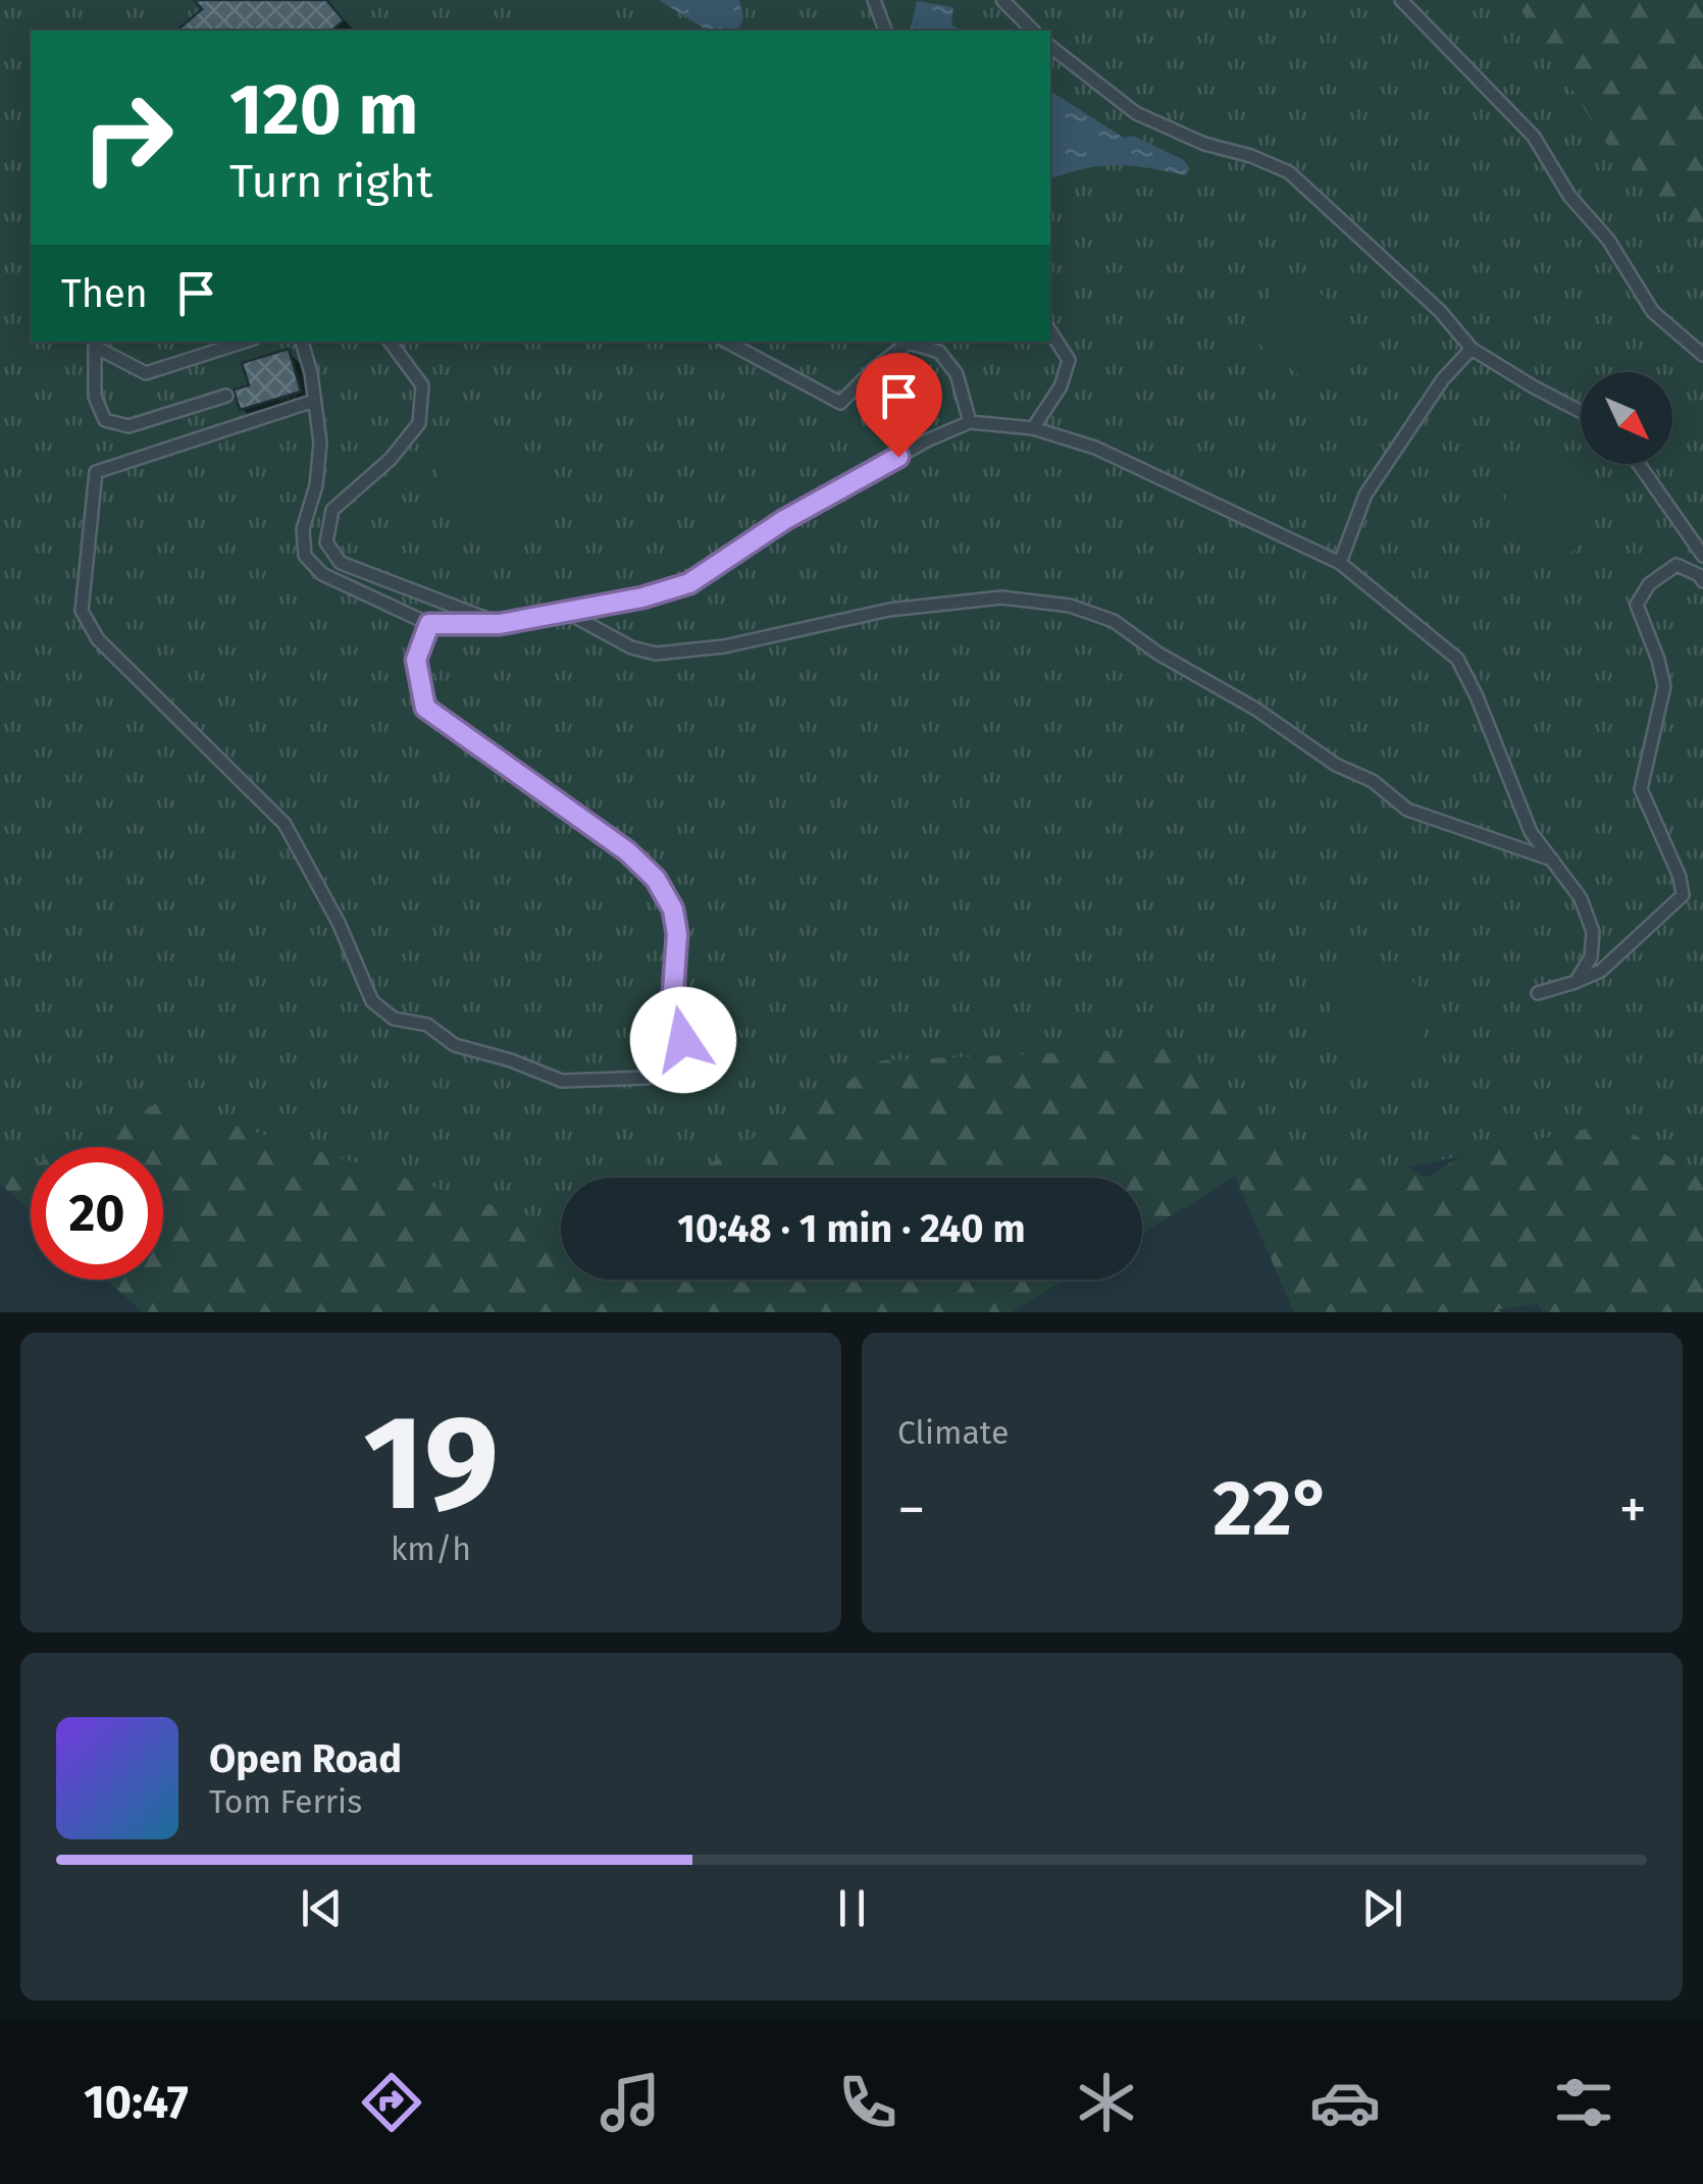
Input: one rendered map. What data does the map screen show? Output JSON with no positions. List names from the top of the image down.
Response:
{
  "north": "bottom right",
  "page": {
    "turn": ["120 m", "Turn right"],
    "then": "Then",
    "limit": "20",
    "trip": "10:48 · 1 min · 240 m",
    "tile": [
      ["19", "km/h"],
      "Climate"
    ],
    "heat": ["−", "22°", "+"],
    "song": ["Open Road", "Tom Ferris"],
    "tabs": "10:47"
  }
}
